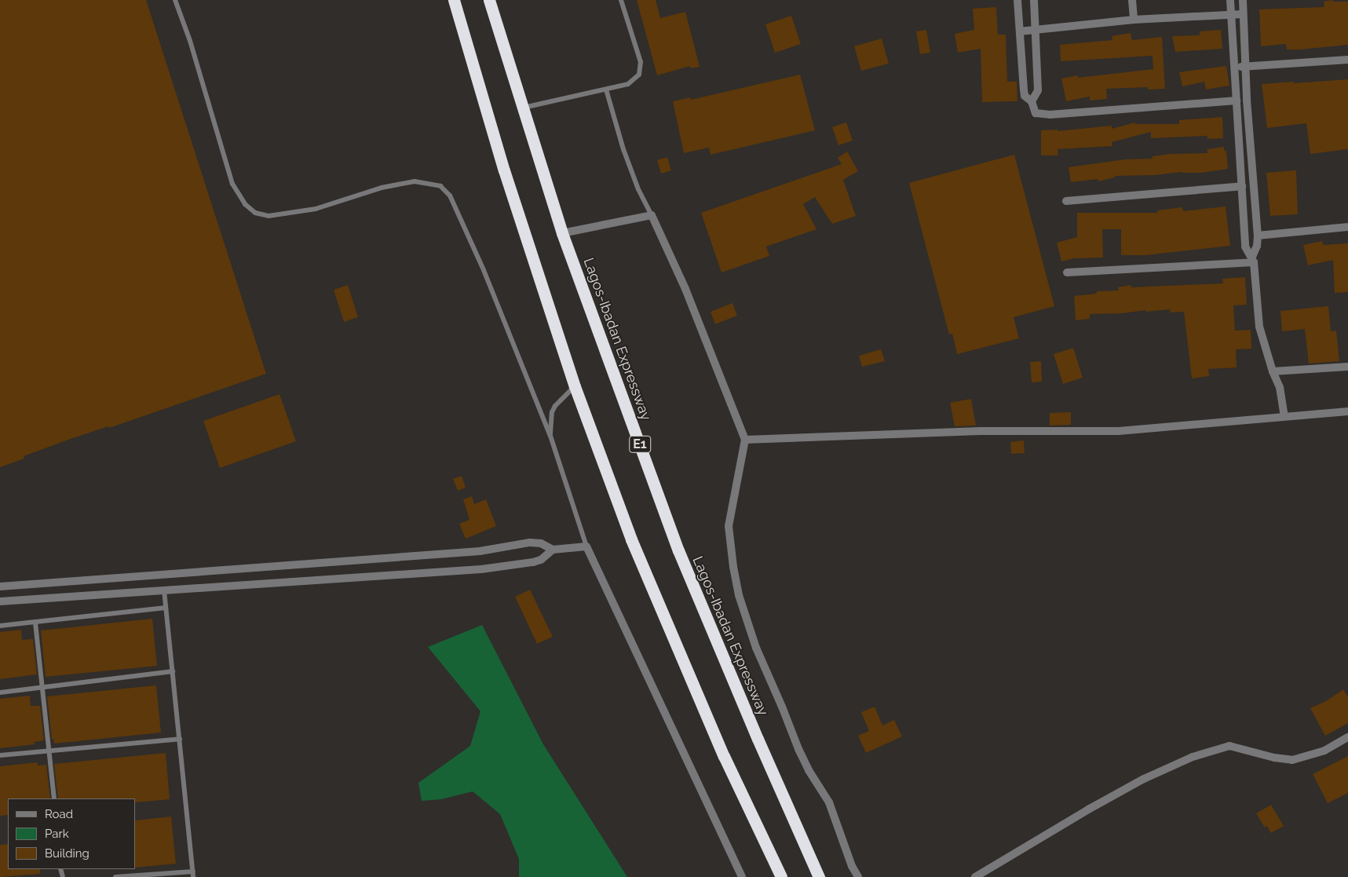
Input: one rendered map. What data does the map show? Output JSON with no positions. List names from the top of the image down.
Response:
{
  "streets": {
    "highway": ["Lagos-Ibadan Expressway", "E1"]
  },
  "legend": ["Road", "Park", "Building"]
}
